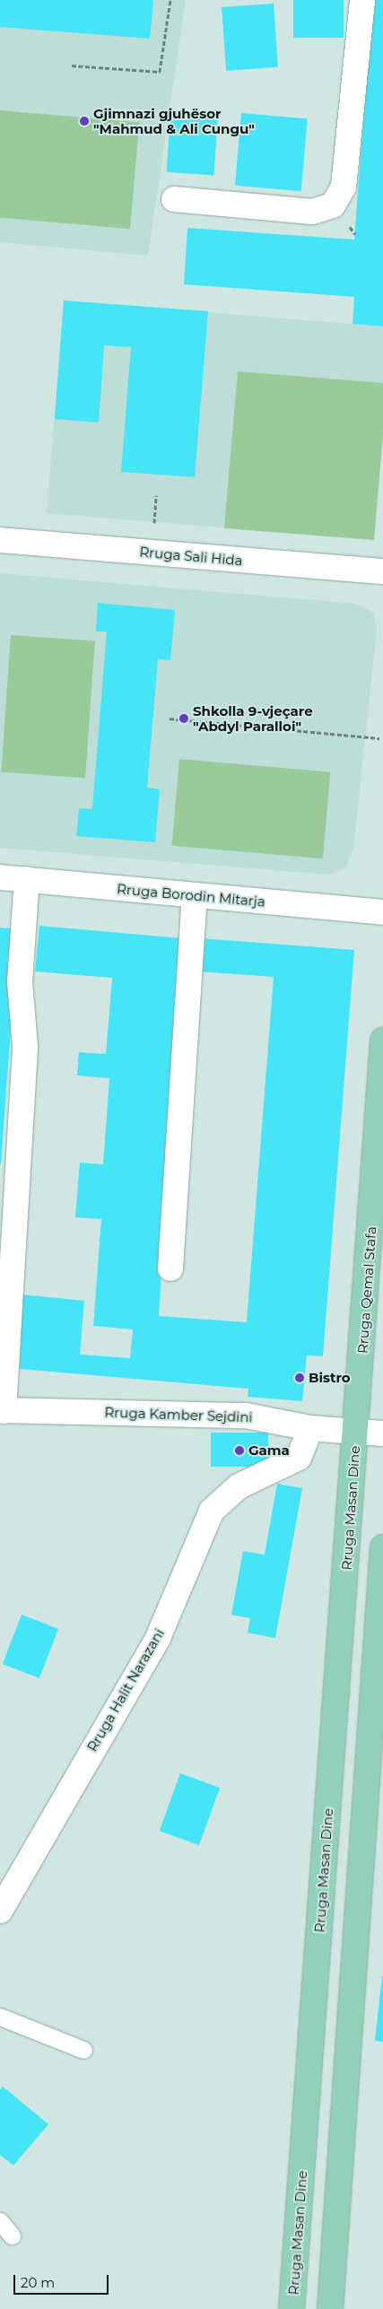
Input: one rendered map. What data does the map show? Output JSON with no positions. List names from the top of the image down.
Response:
{
  "streets": {
    "main road": ["Rruga Qemal Stafa", "Rruga Masan Dine"],
    "street": [
      "Rruga Sali Hida",
      "Rruga Borodin Mitarja",
      "Rruga Kamber Sejdini",
      "Rruga Halit Narazani"
    ]
  },
  "crossings": [
    ["Rruga Qemal Stafa", "Rruga Kamber Sejdini"],
    ["Rruga Qemal Stafa", "Rruga Masan Dine"],
    ["Rruga Kamber Sejdini", "Rruga Masan Dine"],
    ["Rruga Kamber Sejdini", "Rruga Halit Narazani"]
  ],
  "places": [
    "Gjimnazi gjuhësor \"Mahmud & Ali Cungu\"",
    "Shkolla 9-vjeçare \"Abdyl Paralloi\"",
    "Bistro",
    "Gama"
  ],
  "scale_bar": "20 m"
}
